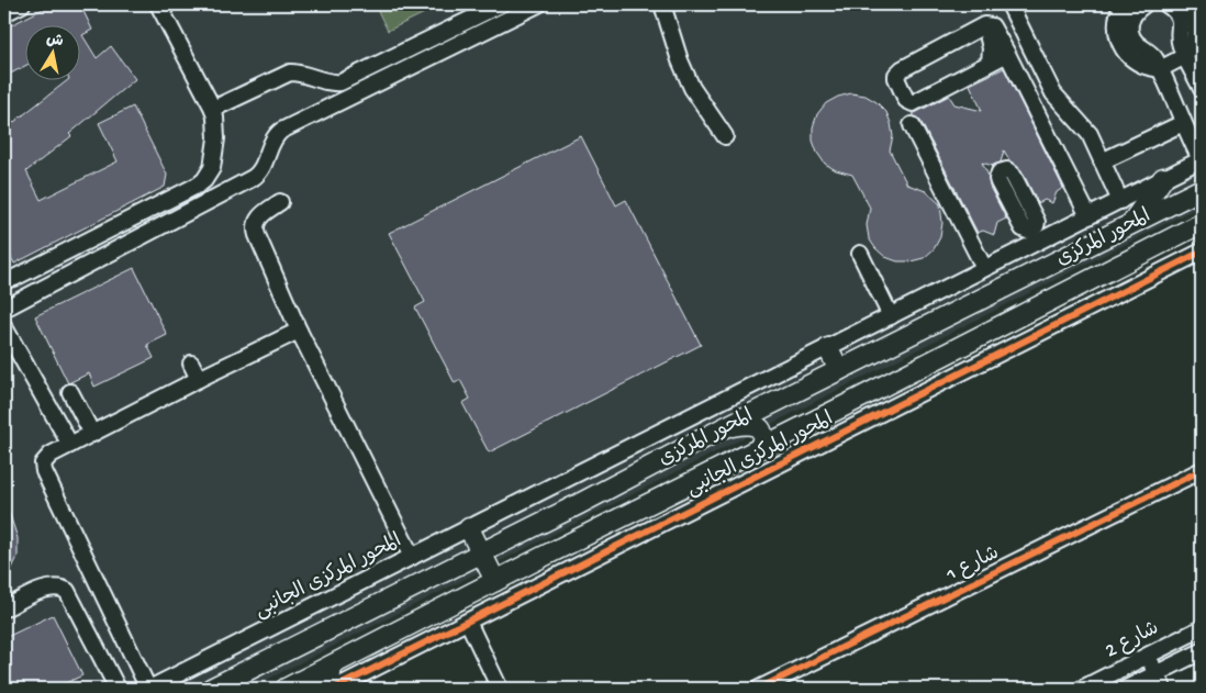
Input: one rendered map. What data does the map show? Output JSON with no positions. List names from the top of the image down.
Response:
{
  "streets": {
    "main road": ["المحور المركزى"],
    "street": ["المحور المركزى الجانبى", "شارع 1", "شارع 2"]
  },
  "north": "top"
}
